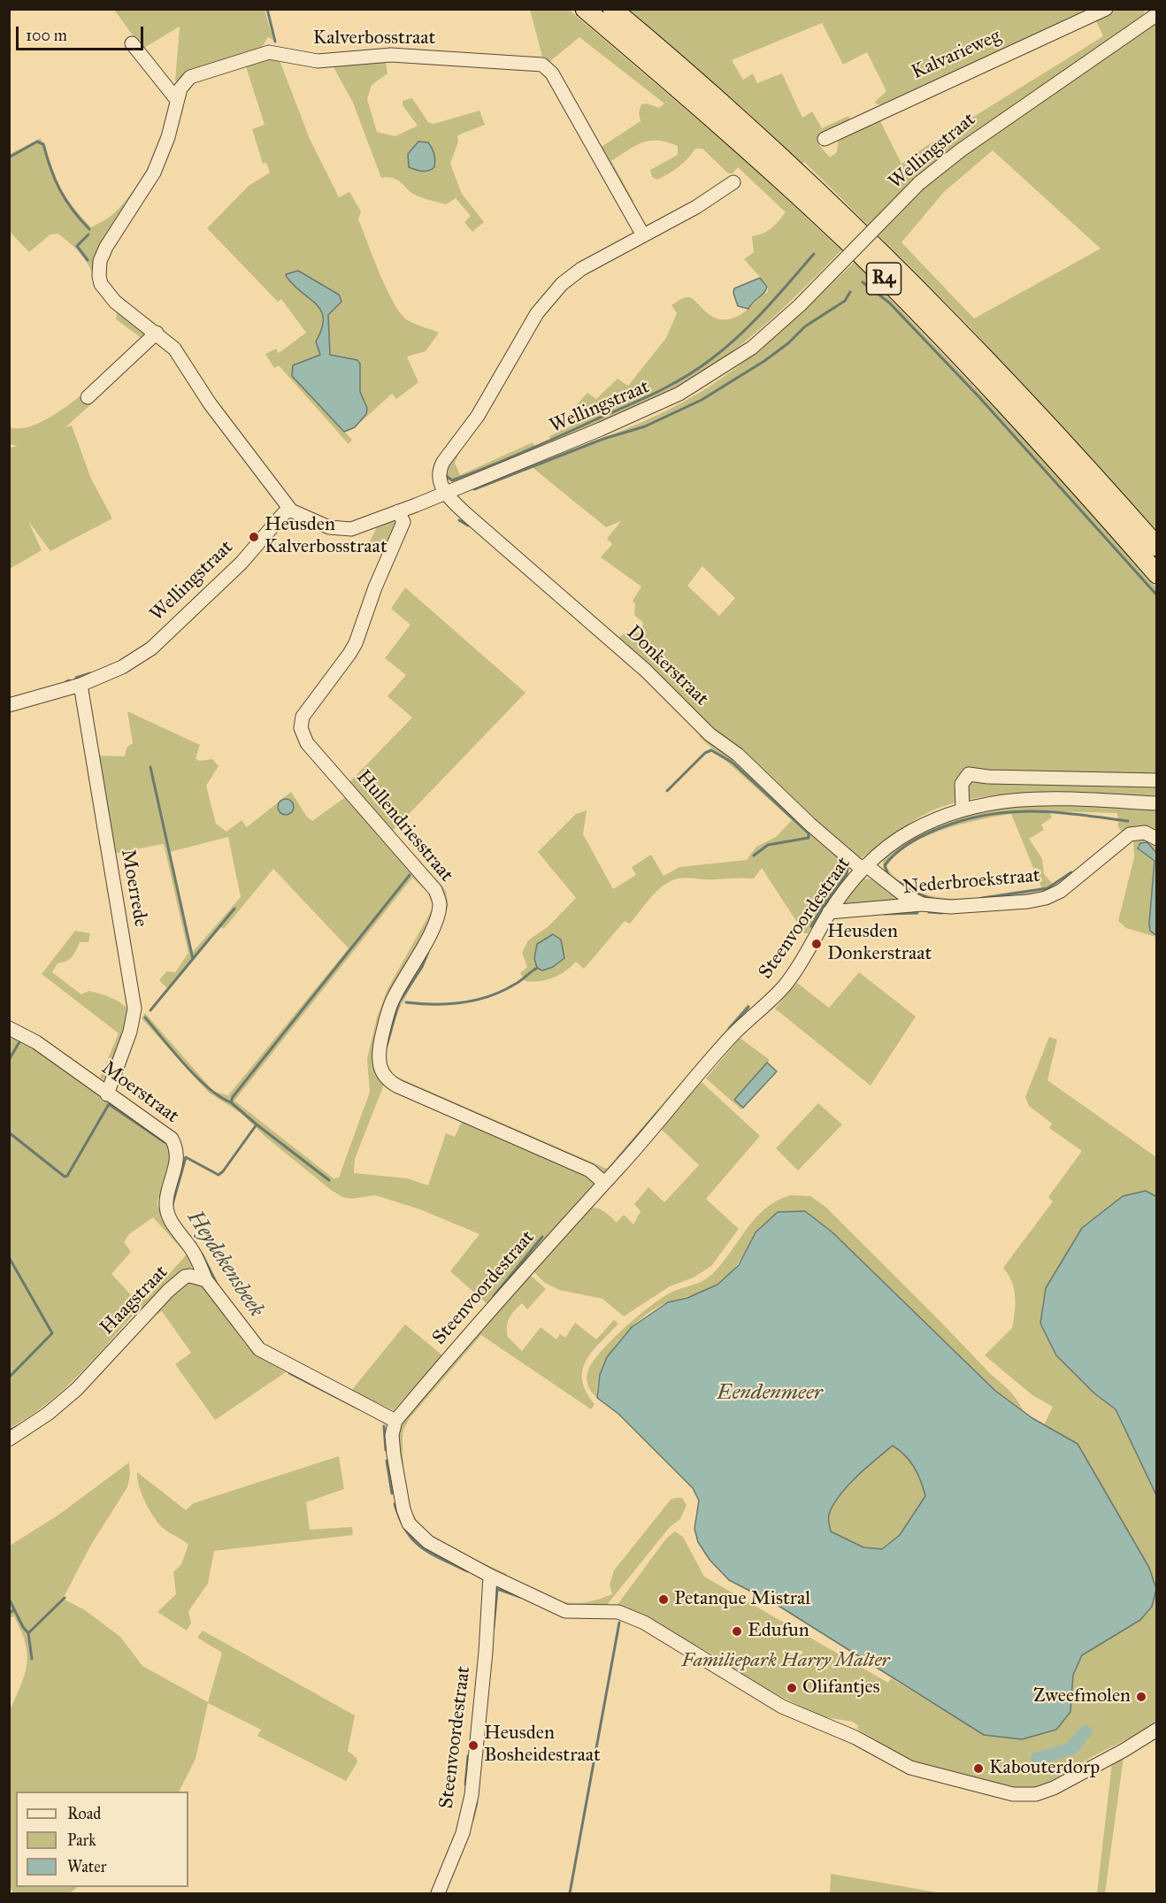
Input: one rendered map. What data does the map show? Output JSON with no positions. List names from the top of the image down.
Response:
{
  "streets": {
    "highway": ["R4"],
    "street": [
      "Kalverbosstraat",
      "Kalvarieweg",
      "Wellingstraat",
      "Donkerstraat",
      "Hullendriesstraat",
      "Nederbroekstraat",
      "Moerrede",
      "Steenvoordestraat",
      "Moerstraat",
      "Haagstraat"
    ]
  },
  "crossings": [
    ["Kalverbosstraat", "Wellingstraat"],
    ["Wellingstraat", "Donkerstraat"],
    ["Wellingstraat", "Hullendriesstraat"],
    ["Wellingstraat", "Moerrede"],
    ["Donkerstraat", "Nederbroekstraat"],
    ["Donkerstraat", "Steenvoordestraat"],
    ["Hullendriesstraat", "Steenvoordestraat"],
    ["Nederbroekstraat", "Steenvoordestraat"],
    ["Moerrede", "Moerstraat"],
    ["Moerstraat", "Haagstraat"]
  ],
  "water": ["Heydekensbeek", "Eendenmeer"],
  "parks": ["Familiepark Harry Malter"],
  "places": [
    "Heusden Kalverbosstraat",
    "Heusden Donkerstraat",
    "Petanque Mistral",
    "Edufun",
    "Olifantjes",
    "Zweefmolen",
    "Heusden Bosheidestraat",
    "Kabouterdorp"
  ],
  "legend": ["Road", "Park", "Water"],
  "scale_bar": "100 m"
}
